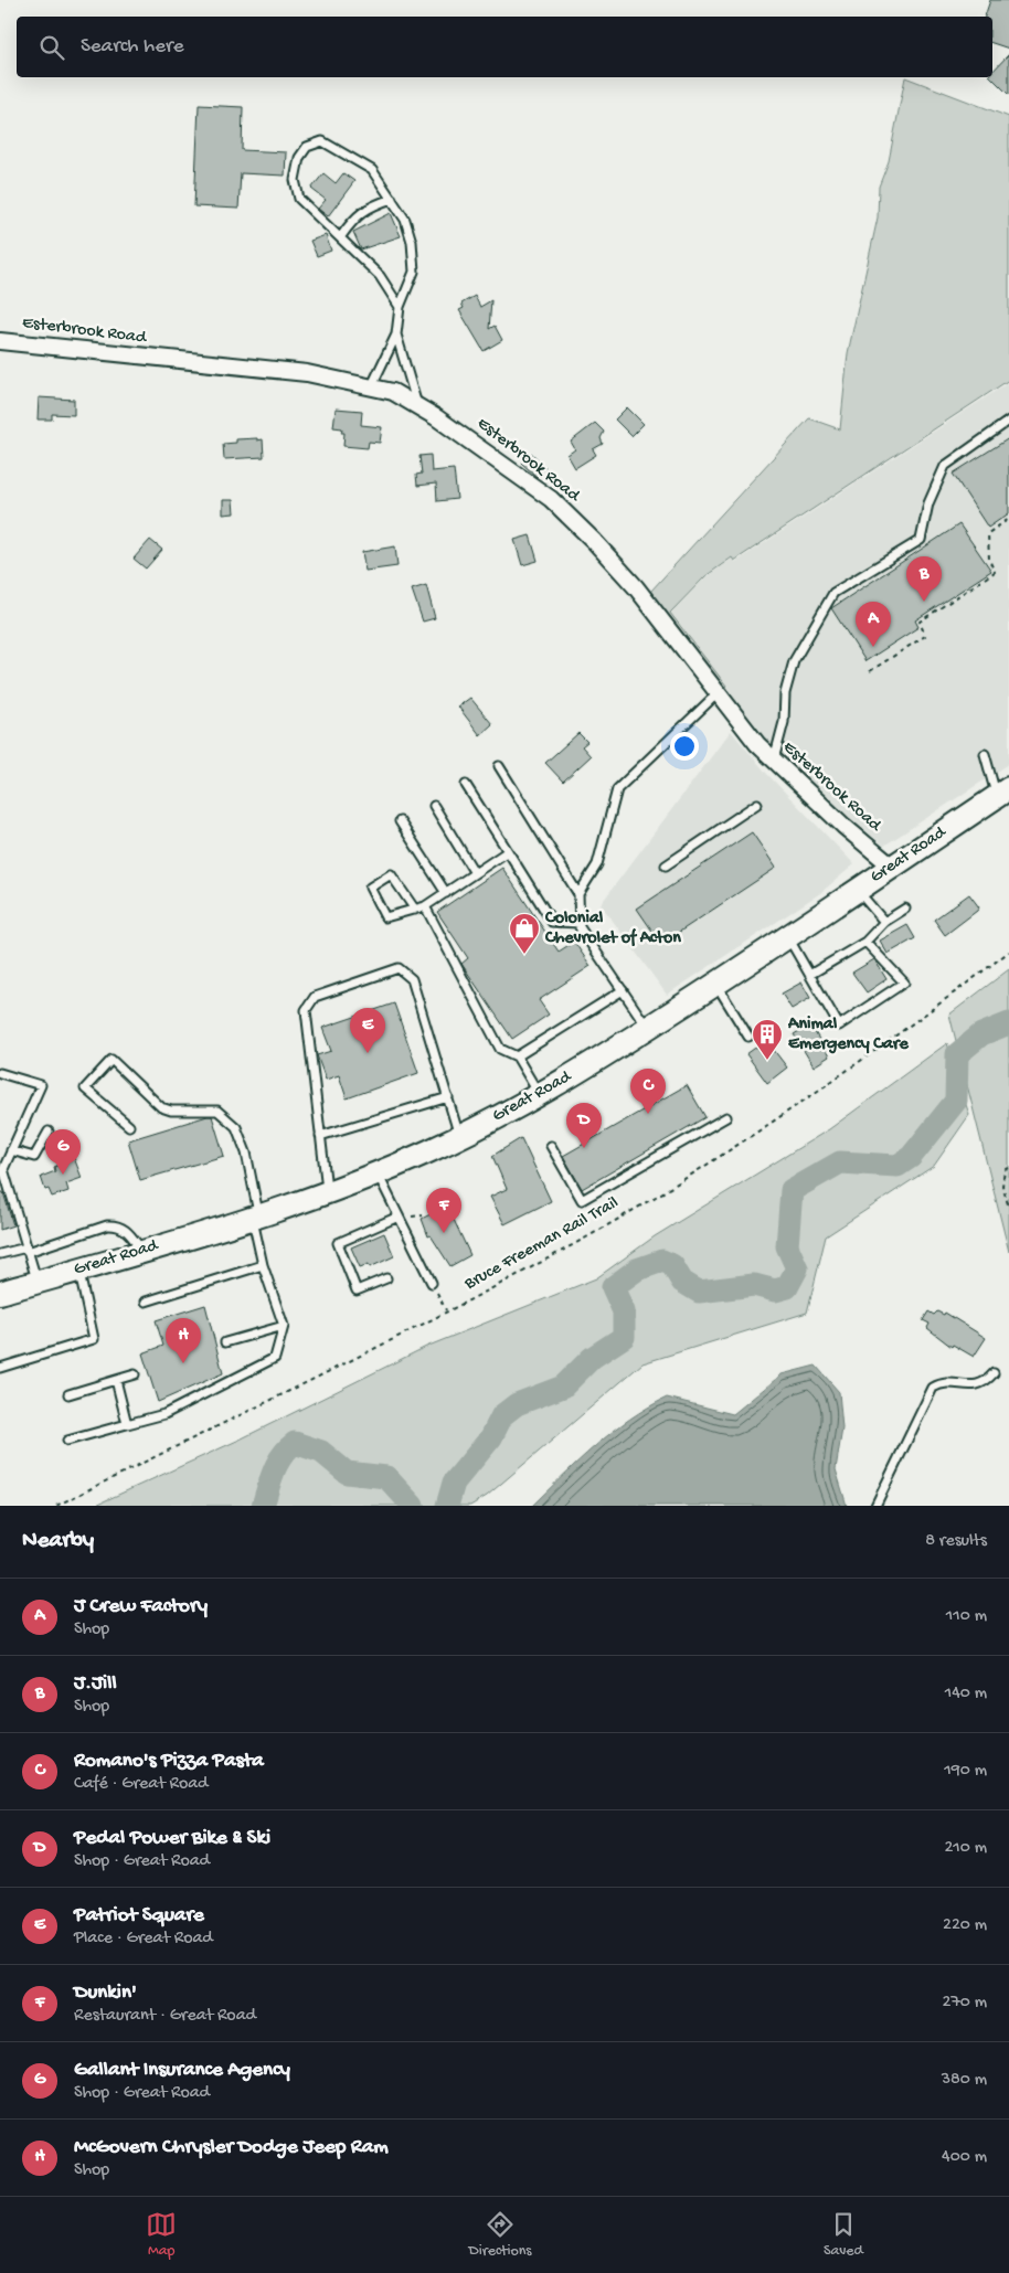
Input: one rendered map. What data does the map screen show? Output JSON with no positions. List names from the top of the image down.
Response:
{
  "streets": {
    "main road": ["Great Road"],
    "street": ["Esterbrook Road"],
    "path": ["Bruce Freeman Rail Trail"]
  },
  "crossings": [
    ["Esterbrook Road", "Great Road"]
  ],
  "places": {
    "shop": ["Colonial Chevrolet of Acton"],
    "building": ["Animal Emergency Care"]
  },
  "page": {
    "search": "Search here",
    "pins": [
      "B",
      "A",
      "E",
      "C",
      "D",
      "G",
      "F",
      "H"
    ],
    "heading": ["Nearby", "8 results"],
    "list": [
      {
        "mark": "A",
        "name": "J Crew Factory",
        "note": "Shop",
        "value": "110 m"
      },
      {
        "mark": "B",
        "name": "J.Jill",
        "note": "Shop",
        "value": "140 m"
      },
      {
        "mark": "C",
        "name": "Romano's Pizza Pasta",
        "note": "Café · Great Road",
        "value": "190 m"
      },
      {
        "mark": "D",
        "name": "Pedal Power Bike & Ski",
        "note": "Shop · Great Road",
        "value": "210 m"
      },
      {
        "mark": "E",
        "name": "Patriot Square",
        "note": "Place · Great Road",
        "value": "220 m"
      },
      {
        "mark": "F",
        "name": "Dunkin'",
        "note": "Restaurant · Great Road",
        "value": "270 m"
      },
      {
        "mark": "G",
        "name": "Gallant Insurance Agency",
        "note": "Shop · Great Road",
        "value": "380 m"
      },
      {
        "mark": "H",
        "name": "McGovern Chrysler Dodge Jeep Ram",
        "note": "Shop",
        "value": "400 m"
      }
    ],
    "nav": ["Map", "Directions", "Saved"]
  }
}
